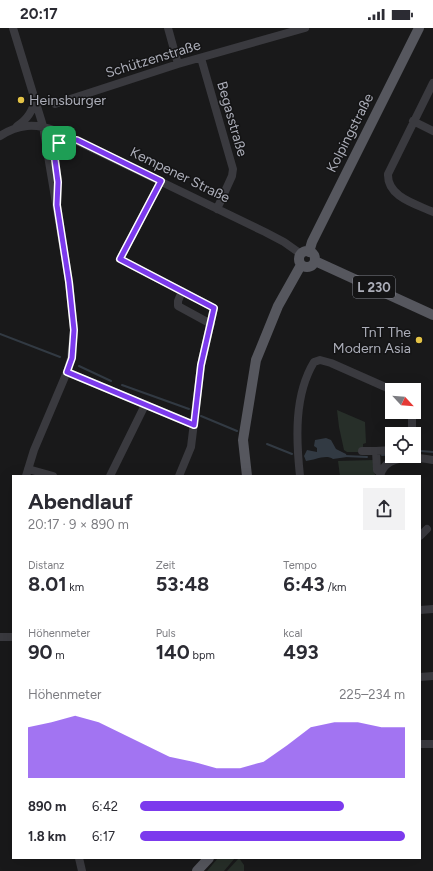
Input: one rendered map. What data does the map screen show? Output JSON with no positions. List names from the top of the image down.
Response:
{
  "streets": {
    "main road": ["Kolpingstraße", "L 230"],
    "street": ["Schützenstraße", "Begasstraße", "Kempener Straße"]
  },
  "crossings": [
    ["Schützenstraße", "Begasstraße"],
    ["Begasstraße", "Kempener Straße"],
    ["Kolpingstraße", "Kempener Straße"],
    ["Kolpingstraße", "L 230"],
    ["Kempener Straße", "L 230"]
  ],
  "places": ["Heinsburger", "TnT The Modern Asia"],
  "north": "bottom right",
  "page": {
    "status": "20:17",
    "heading": ["Abendlauf", "20:17 · 9 × 890 m"],
    "stats": [
      ["Distanz", "8.01 km"],
      ["Zeit", "53:48"],
      ["Tempo", "6:43 /km"],
      ["Höhenmeter", "90 m"],
      ["Puls", "140 bpm"],
      ["kcal", "493"]
    ],
    "chart": ["Höhenmeter", "225–234 m"],
    "list": [
      {
        "name": "890 m",
        "note": "6:42"
      },
      {
        "name": "1.8 km",
        "note": "6:17"
      }
    ]
  }
}
